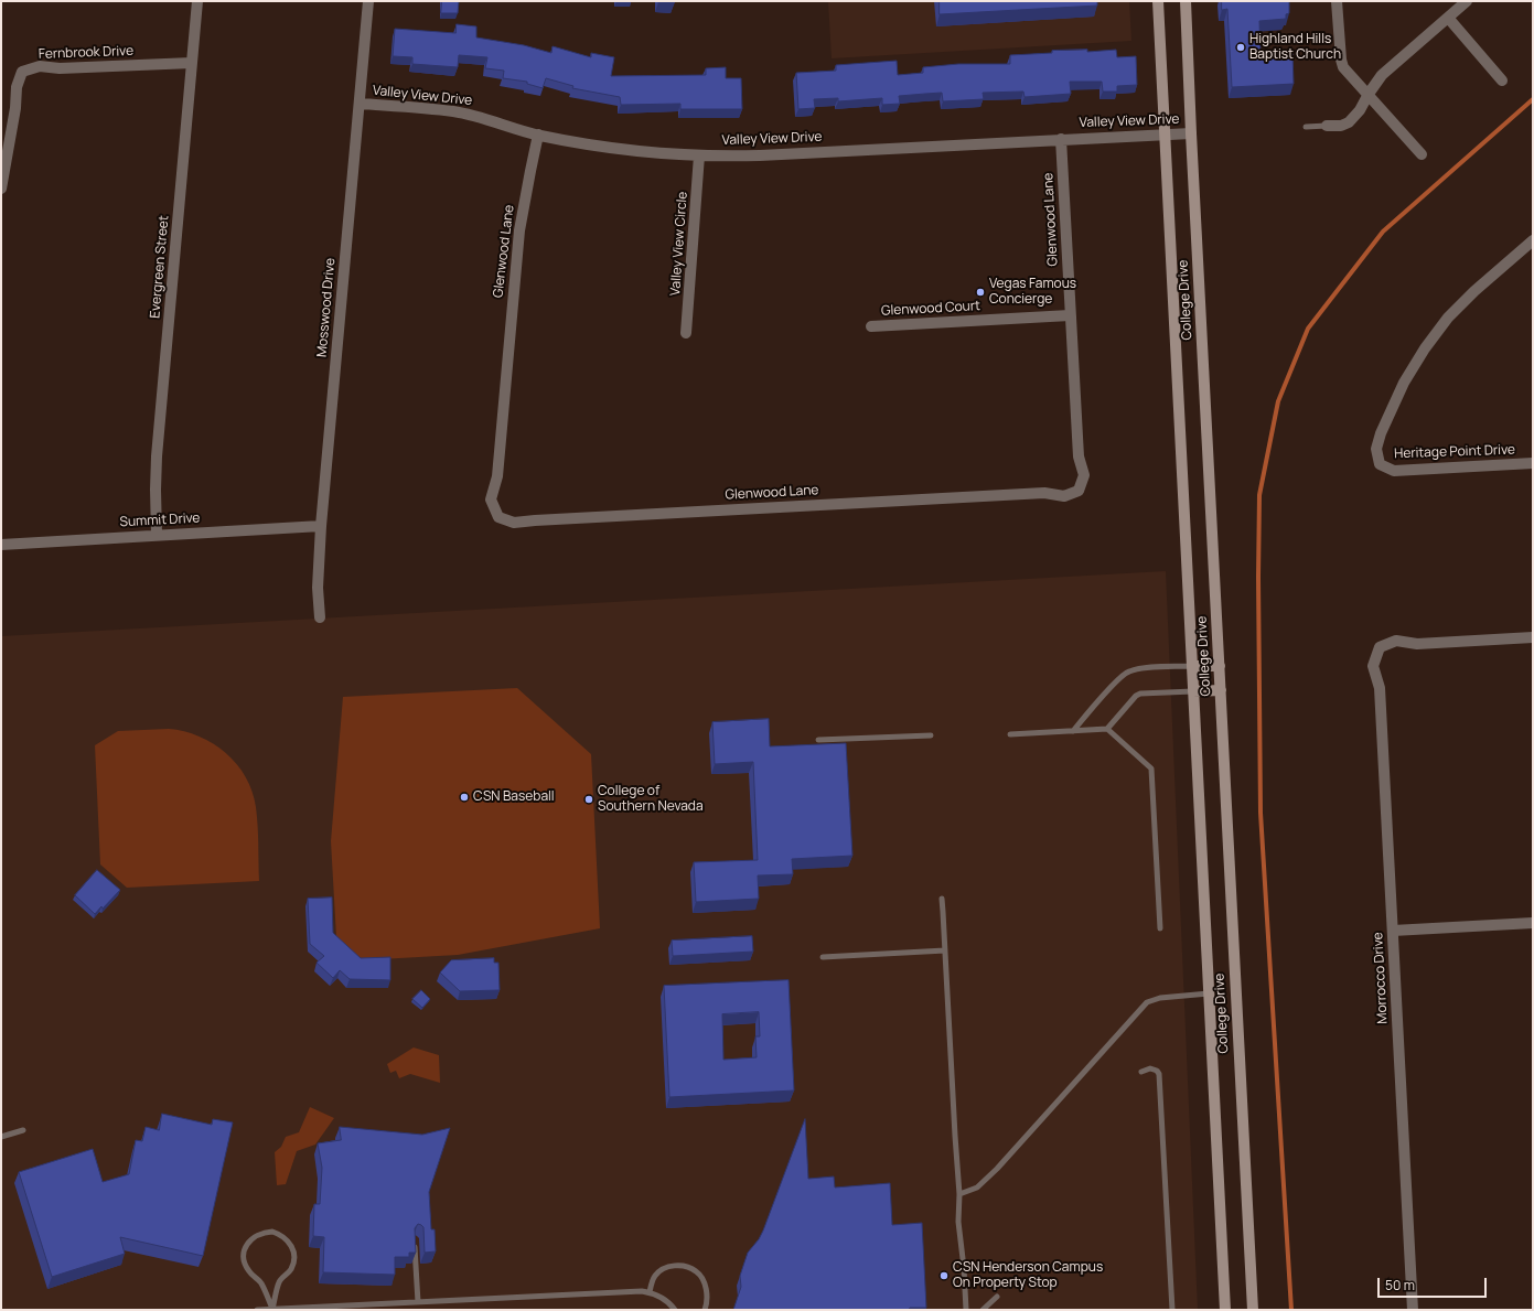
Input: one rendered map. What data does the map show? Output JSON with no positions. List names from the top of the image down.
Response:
{
  "streets": {
    "main road": ["College Drive"],
    "street": [
      "Fernbrook Drive",
      "Valley View Drive",
      "Glenwood Lane",
      "Valley View Circle",
      "Evergreen Street",
      "Mosswood Drive",
      "Glenwood Court",
      "Heritage Point Drive",
      "Summit Drive",
      "Morrocco Drive"
    ]
  },
  "crossings": [
    ["Fernbrook Drive", "Evergreen Street"],
    ["Valley View Drive", "Glenwood Lane"],
    ["Valley View Drive", "Valley View Circle"],
    ["Valley View Drive", "College Drive"],
    ["Valley View Drive", "Mosswood Drive"],
    ["Glenwood Lane", "Glenwood Court"],
    ["Evergreen Street", "Summit Drive"],
    ["Mosswood Drive", "Summit Drive"]
  ],
  "places": [
    "Highland Hills Baptist Church",
    "Vegas Famous Concierge",
    "CSN Baseball",
    "College of Southern Nevada",
    "CSN Henderson Campus On Property Stop"
  ],
  "scale_bar": "50 m"
}
